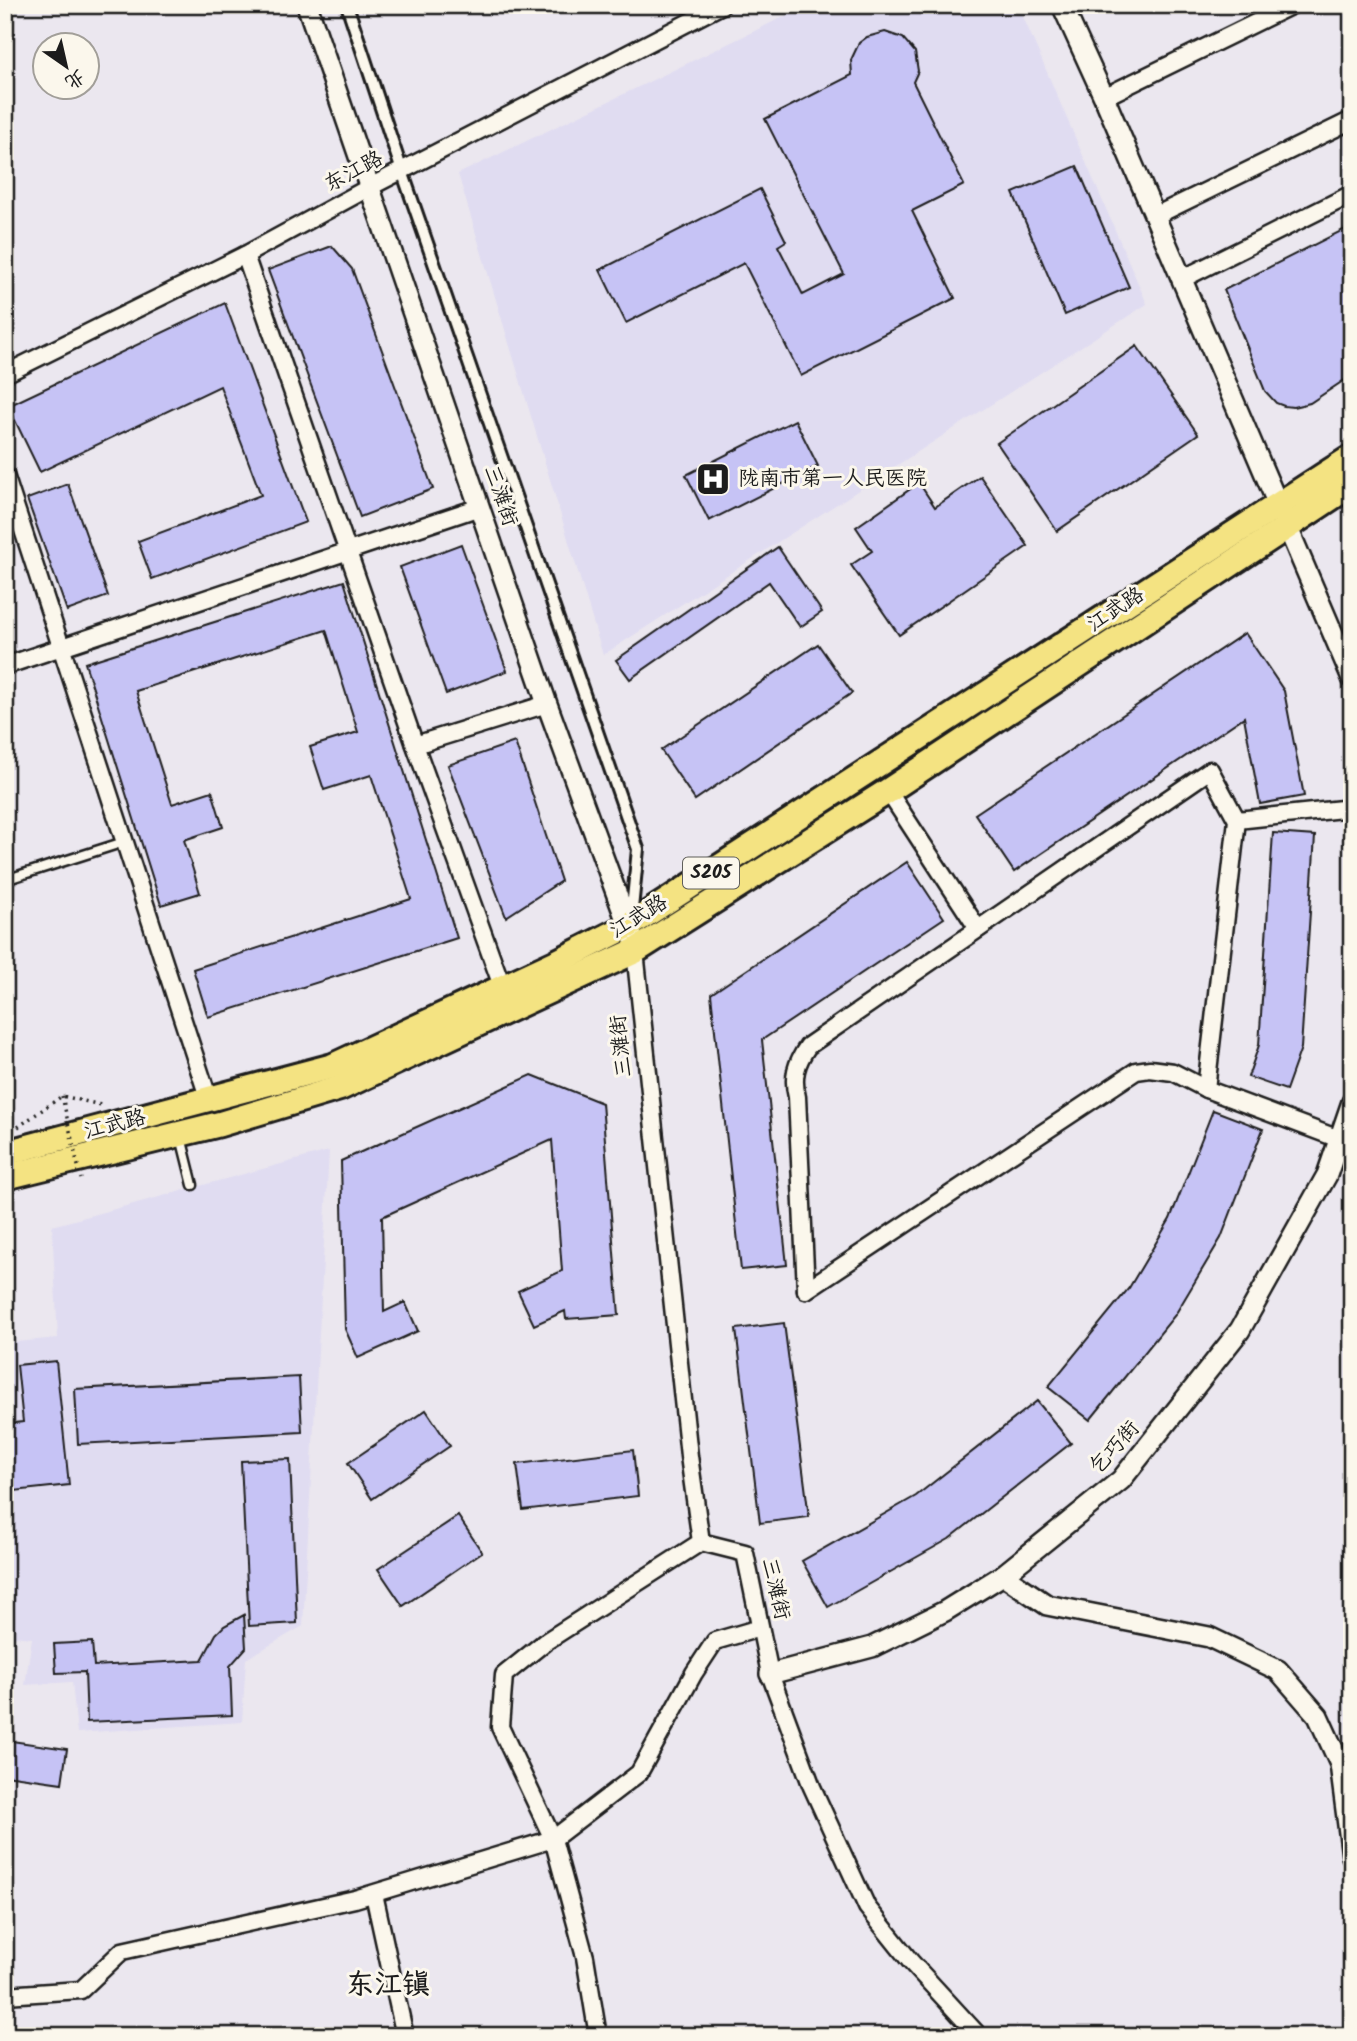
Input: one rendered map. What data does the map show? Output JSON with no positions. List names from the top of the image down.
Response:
{
  "streets": {
    "main road": ["江武路", "S205"],
    "street": ["东江路", "三滩街", "乞巧街"]
  },
  "crossings": [
    ["东江路", "三滩街"],
    ["三滩街", "江武路"],
    ["三滩街", "乞巧街"]
  ],
  "districts": ["东江镇"],
  "places": {
    "hospital": ["陇南市第一人民医院"]
  },
  "north": "bottom right"
}
